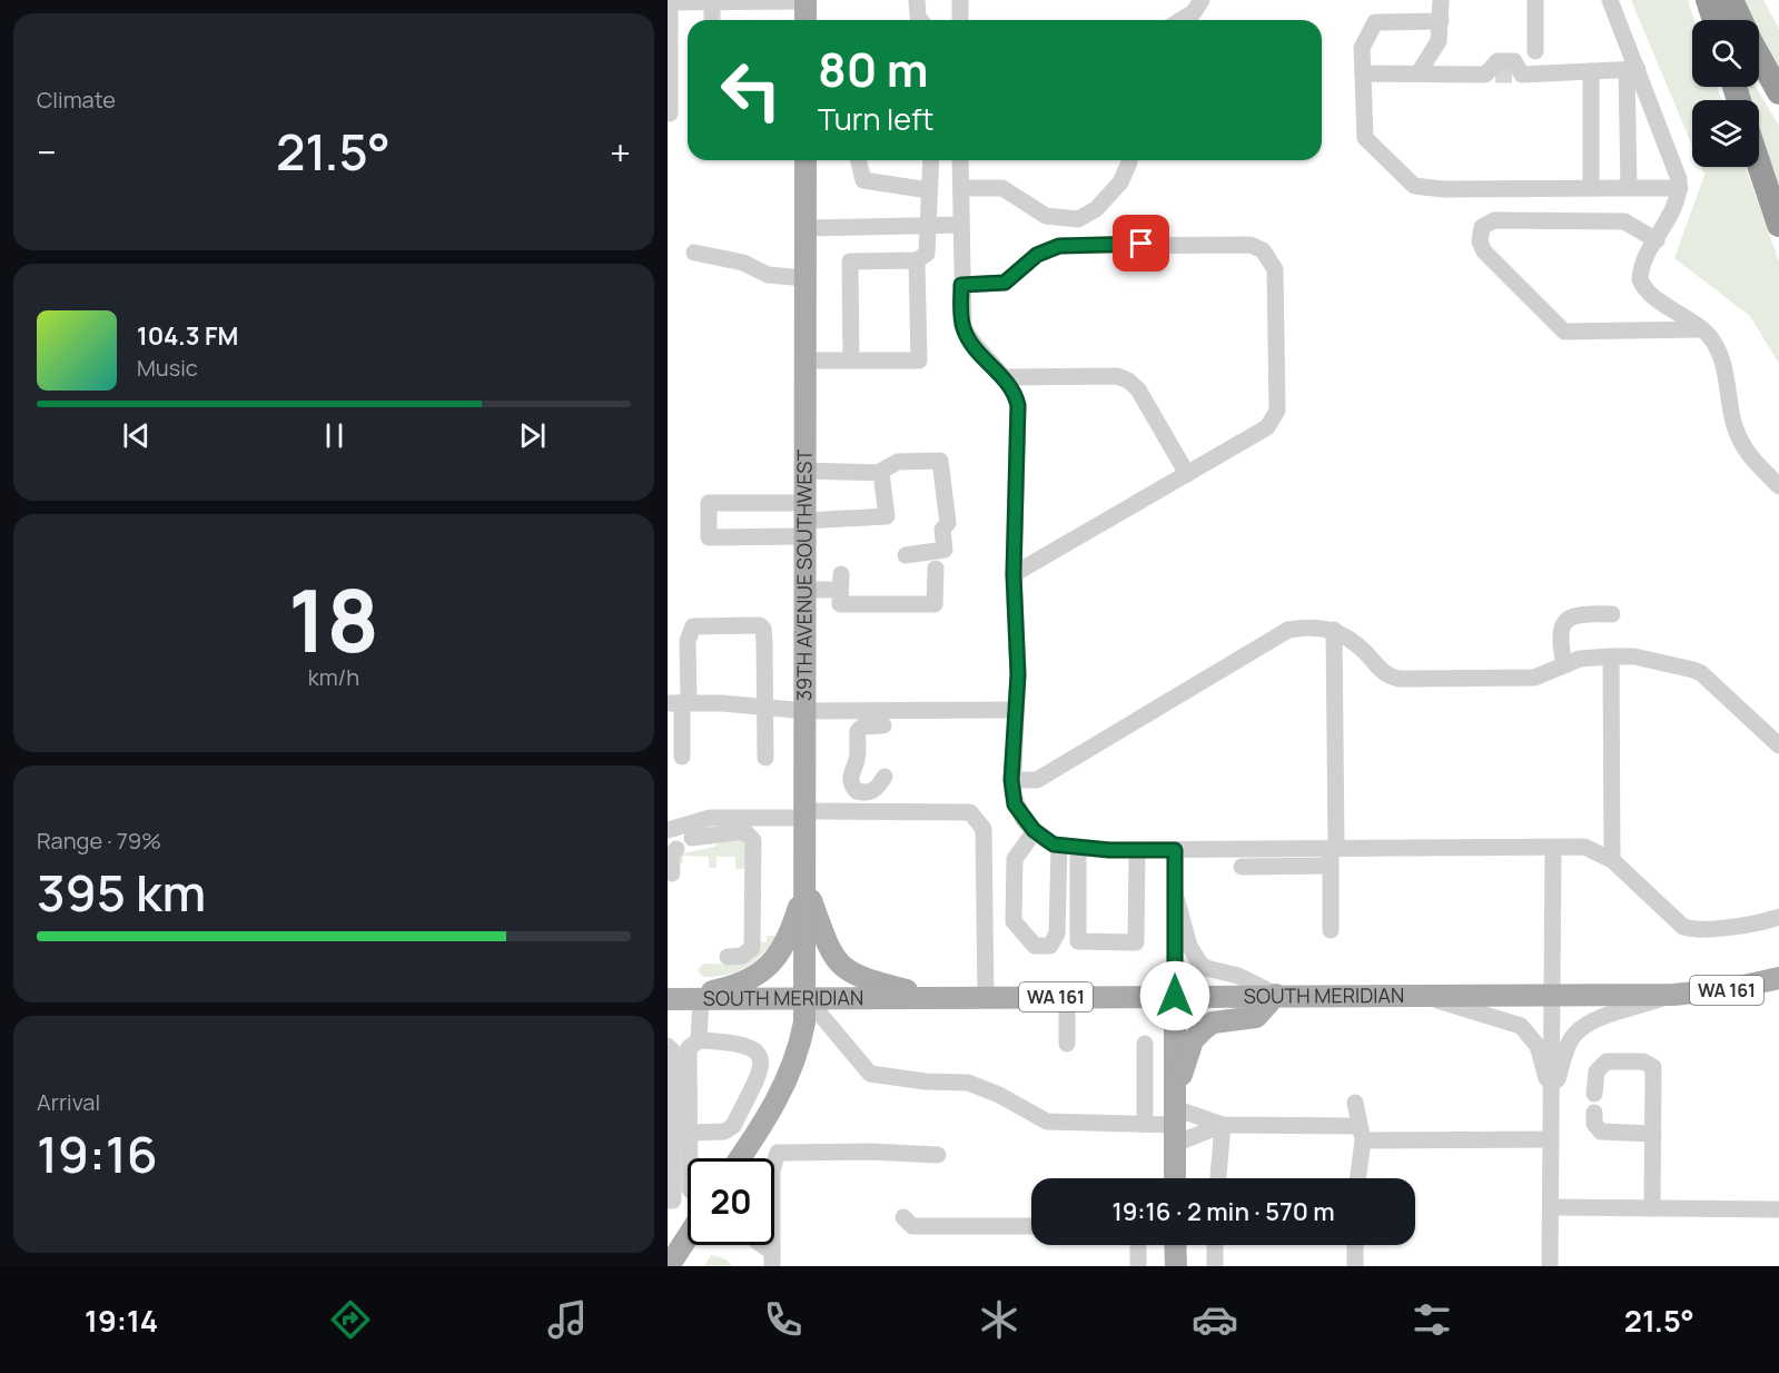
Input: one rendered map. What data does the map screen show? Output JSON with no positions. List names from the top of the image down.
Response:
{
  "streets": {
    "main road": ["39TH AVENUE SOUTHWEST", "WA 161", "SOUTH MERIDIAN"]
  },
  "crossings": [
    ["39TH AVENUE SOUTHWEST", "SOUTH MERIDIAN"]
  ],
  "page": {
    "tile": [
      "Climate",
      ["18", "km/h"],
      ["Range · 79%", "395 km"],
      ["Arrival", "19:16"]
    ],
    "turn": ["80 m", "Turn left"],
    "heat": ["−", "21.5°", "+"],
    "song": ["104.3 FM", "Music"],
    "limit": "20",
    "trip": "19:16 · 2 min · 570 m",
    "tabs": ["19:14", "21.5°"]
  }
}
